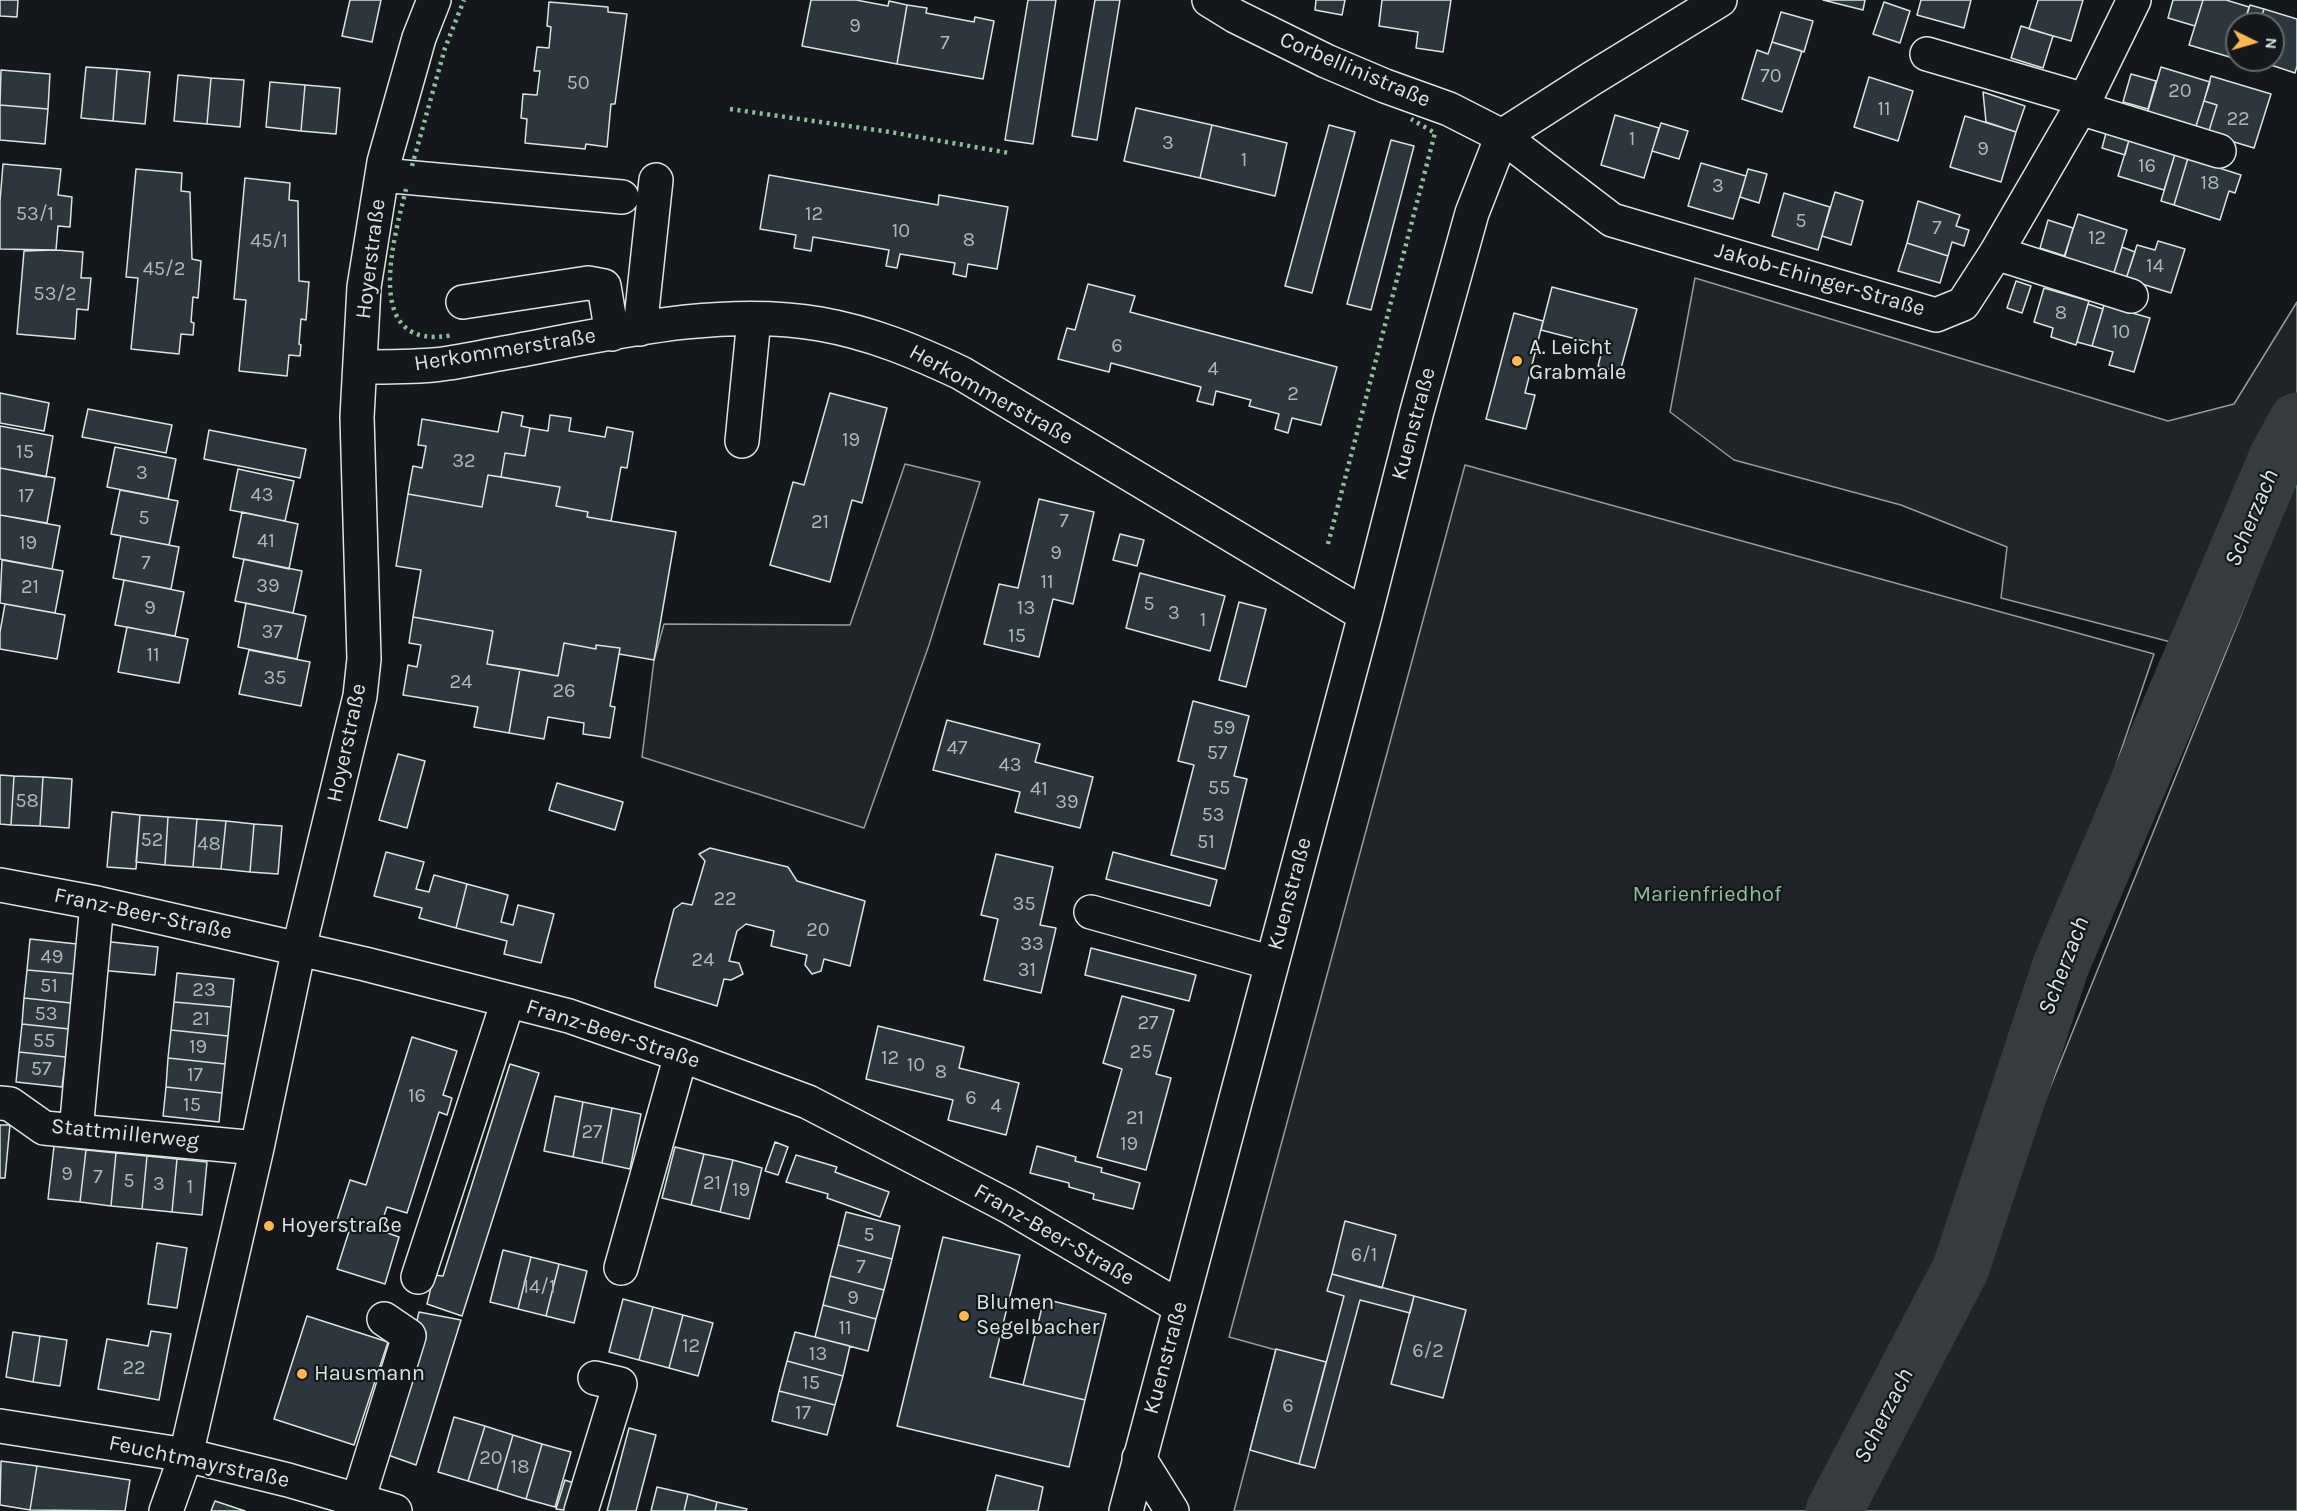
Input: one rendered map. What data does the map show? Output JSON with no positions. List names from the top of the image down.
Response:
{
  "streets": {
    "street": [
      "Corbellinistraße",
      "Hoyerstraße",
      "Jakob-Ehinger-Straße",
      "Herkommerstraße",
      "Kuenstraße",
      "Franz-Beer-Straße",
      "Stattmillerweg",
      "Feuchtmayrstraße"
    ]
  },
  "crossings": [
    ["Corbellinistraße", "Jakob-Ehinger-Straße"],
    ["Corbellinistraße", "Kuenstraße"],
    ["Hoyerstraße", "Herkommerstraße"],
    ["Hoyerstraße", "Franz-Beer-Straße"],
    ["Hoyerstraße", "Stattmillerweg"],
    ["Hoyerstraße", "Feuchtmayrstraße"],
    ["Jakob-Ehinger-Straße", "Kuenstraße"],
    ["Herkommerstraße", "Kuenstraße"],
    ["Kuenstraße", "Franz-Beer-Straße"]
  ],
  "water": ["Scherzach"],
  "parks": ["Marienfriedhof"],
  "places": [
    "A. Leicht Grabmale",
    "Hoyerstraße",
    "Blumen Segelbacher",
    "Hausmann"
  ],
  "house_numbers": [
    "9",
    "7",
    "70",
    "50",
    "20",
    "11",
    "22",
    "1",
    "3",
    "9",
    "1",
    "16",
    "18",
    "3",
    "53/1",
    "12",
    "5",
    "7",
    "10",
    "12",
    "8",
    "45/1",
    "14",
    "45/2",
    "53/2",
    "8",
    "10",
    "6",
    "4",
    "2",
    "19",
    "15",
    "32",
    "3",
    "43",
    "17",
    "5",
    "7",
    "21",
    "41",
    "19",
    "9",
    "7",
    "11",
    "39",
    "21",
    "5",
    "9",
    "13",
    "3",
    "1",
    "37",
    "15",
    "11",
    "35",
    "24",
    "26",
    "59",
    "47",
    "57",
    "43",
    "55",
    "41",
    "58",
    "39",
    "53",
    "52",
    "51",
    "48",
    "22",
    "35",
    "20",
    "33",
    "49",
    "24",
    "31",
    "51",
    "23",
    "53",
    "21",
    "27",
    "55",
    "19",
    "25",
    "12",
    "10",
    "57",
    "8",
    "17",
    "16",
    "6",
    "15",
    "4",
    "21",
    "27",
    "19",
    "9",
    "7",
    "5",
    "21",
    "3",
    "1",
    "19",
    "5",
    "6/1",
    "7",
    "14/1",
    "9",
    "11",
    "12",
    "6/2",
    "13",
    "22",
    "15",
    "6",
    "17",
    "20",
    "18"
  ],
  "north": "right"
}
